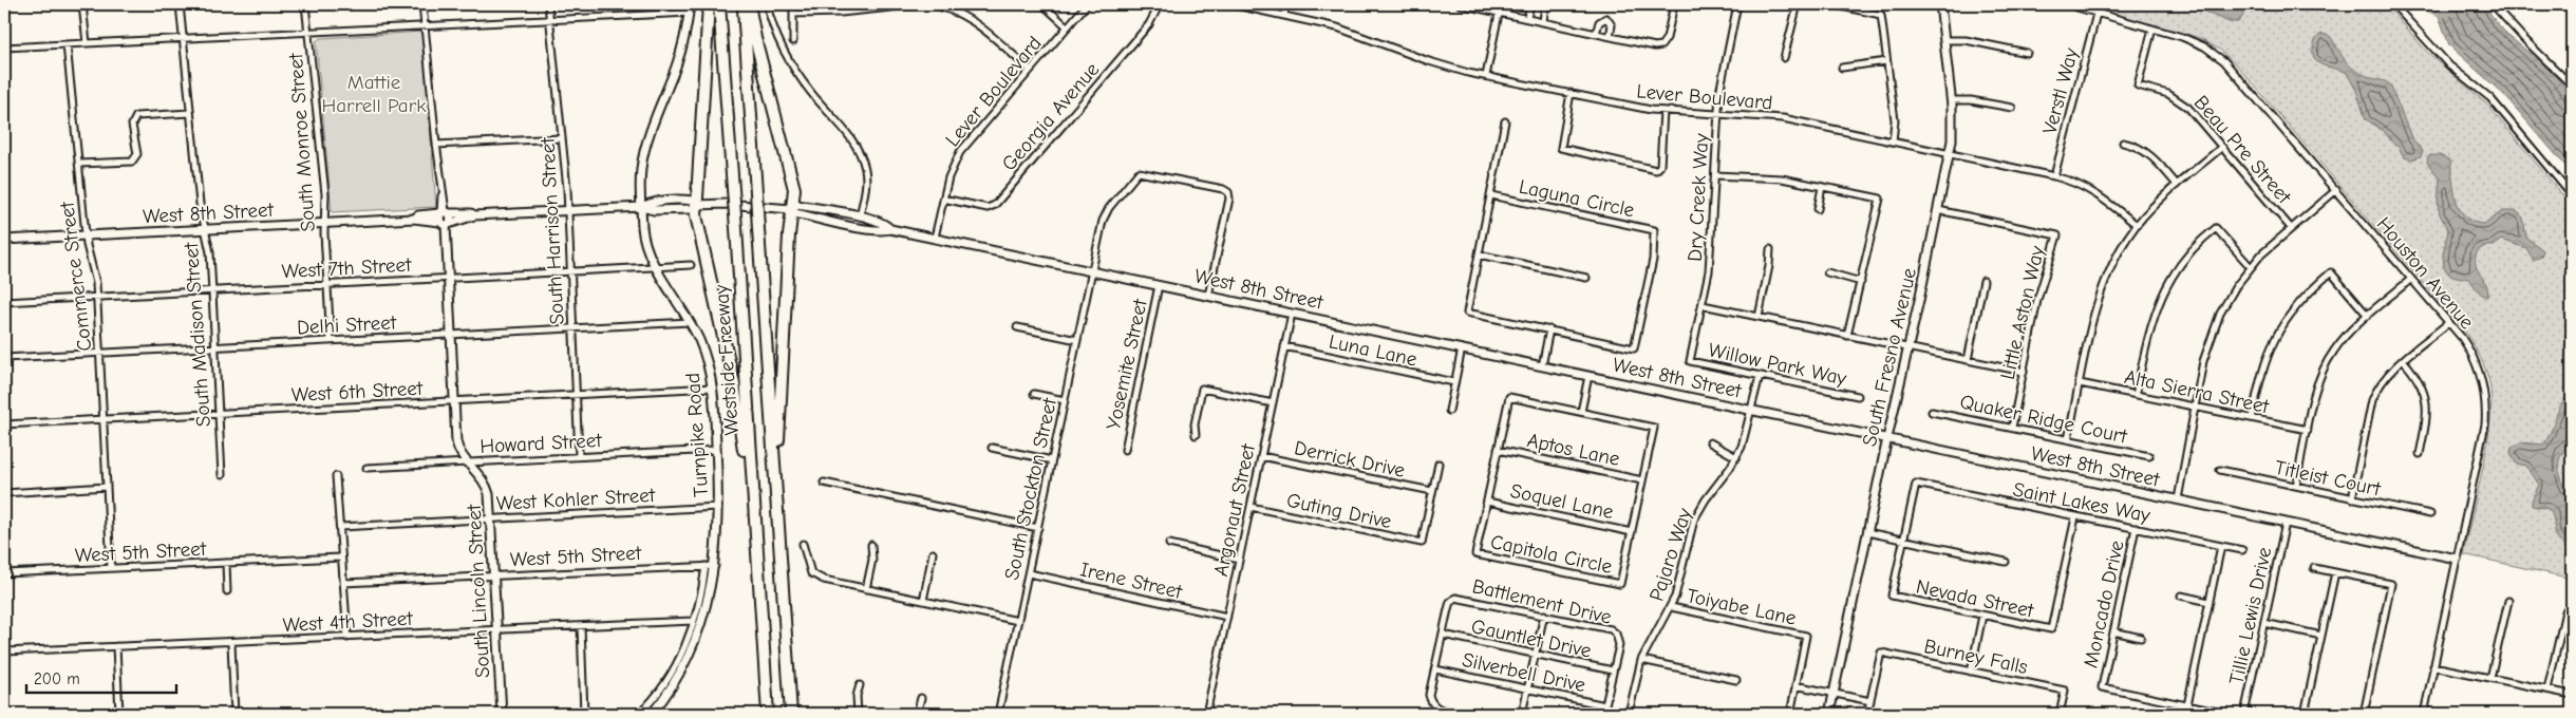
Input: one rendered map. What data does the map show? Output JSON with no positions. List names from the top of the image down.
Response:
{
  "streets": {
    "highway": ["Westside Freeway"],
    "street": [
      "Lever Boulevard",
      "Verstl Way",
      "Georgia Avenue",
      "South Monroe Street",
      "Beau Pre Street",
      "Laguna Circle",
      "Dry Creek Way",
      "West 8th Street",
      "South Harrison Street",
      "West 7th Street",
      "Houston Avenue",
      "Commerce Street",
      "Little Aston Way",
      "Delhi Street",
      "South Madison Street",
      "Luna Lane",
      "South Fresno Avenue",
      "Willow Park Way",
      "Yosemite Street",
      "West 6th Street",
      "Alta Sierra Street",
      "Quaker Ridge Court",
      "Turnpike Road",
      "Howard Street",
      "Aptos Lane",
      "Derrick Drive",
      "Titleist Court",
      "South Stockton Street",
      "West Kohler Street",
      "Soquel Lane",
      "Saint Lakes Way",
      "Argonaut Street",
      "Guting Drive",
      "West 5th Street",
      "Capitola Circle",
      "Pajaro Way",
      "Irene Street",
      "South Lincoln Street",
      "Nevada Street",
      "Battlement Drive",
      "Moncado Drive",
      "Toiyabe Lane",
      "Tillie Lewis Drive",
      "West 4th Street",
      "Gauntlet Drive",
      "Burney Falls",
      "Silverbell Drive"
    ]
  },
  "crossings": [
    ["Lever Boulevard", "Verstl Way"],
    ["Lever Boulevard", "Georgia Avenue"],
    ["Lever Boulevard", "Dry Creek Way"],
    ["Lever Boulevard", "West 8th Street"],
    ["Lever Boulevard", "South Fresno Avenue"],
    ["Verstl Way", "Houston Avenue"],
    ["South Monroe Street", "West 8th Street"],
    ["South Monroe Street", "West 7th Street"],
    ["South Monroe Street", "Delhi Street"],
    ["Beau Pre Street", "Houston Avenue"],
    ["Dry Creek Way", "Willow Park Way"],
    ["West 8th Street", "South Harrison Street"],
    ["West 8th Street", "Houston Avenue"],
    ["West 8th Street", "Commerce Street"],
    ["West 8th Street", "South Madison Street"],
    ["West 8th Street", "South Fresno Avenue"],
    ["West 8th Street", "Yosemite Street"],
    ["West 8th Street", "Turnpike Road"],
    ["West 8th Street", "South Stockton Street"],
    ["West 8th Street", "Argonaut Street"],
    ["West 8th Street", "Pajaro Way"],
    ["West 8th Street", "South Lincoln Street"],
    ["West 8th Street", "Tillie Lewis Drive"],
    ["South Harrison Street", "West 7th Street"],
    ["South Harrison Street", "Delhi Street"],
    ["South Harrison Street", "West 6th Street"],
    ["South Harrison Street", "Howard Street"],
    ["West 7th Street", "Commerce Street"],
    ["West 7th Street", "South Madison Street"],
    ["West 7th Street", "Turnpike Road"],
    ["West 7th Street", "South Lincoln Street"],
    ["Commerce Street", "Delhi Street"],
    ["Commerce Street", "West 6th Street"],
    ["Commerce Street", "West 5th Street"],
    ["Little Aston Way", "South Fresno Avenue"],
    ["Little Aston Way", "Quaker Ridge Court"],
    ["Delhi Street", "South Madison Street"],
    ["Delhi Street", "Turnpike Road"],
    ["Delhi Street", "South Lincoln Street"],
    ["South Madison Street", "West 6th Street"],
    ["Luna Lane", "Argonaut Street"],
    ["Willow Park Way", "Pajaro Way"],
    ["West 6th Street", "Turnpike Road"],
    ["West 6th Street", "South Lincoln Street"],
    ["Turnpike Road", "Howard Street"],
    ["Turnpike Road", "West Kohler Street"],
    ["Turnpike Road", "West 5th Street"],
    ["Howard Street", "South Lincoln Street"],
    ["Aptos Lane", "Capitola Circle"],
    ["Derrick Drive", "Argonaut Street"],
    ["Derrick Drive", "Guting Drive"],
    ["South Stockton Street", "Irene Street"],
    ["West Kohler Street", "South Lincoln Street"],
    ["Soquel Lane", "Capitola Circle"],
    ["Saint Lakes Way", "Nevada Street"],
    ["Saint Lakes Way", "Moncado Drive"],
    ["Argonaut Street", "Guting Drive"],
    ["Argonaut Street", "Irene Street"],
    ["West 5th Street", "South Lincoln Street"],
    ["Pajaro Way", "Toiyabe Lane"],
    ["South Lincoln Street", "West 4th Street"],
    ["Battlement Drive", "Gauntlet Drive"]
  ],
  "parks": ["Mattie Harrell Park"],
  "scale_bar": "200 m"
}
